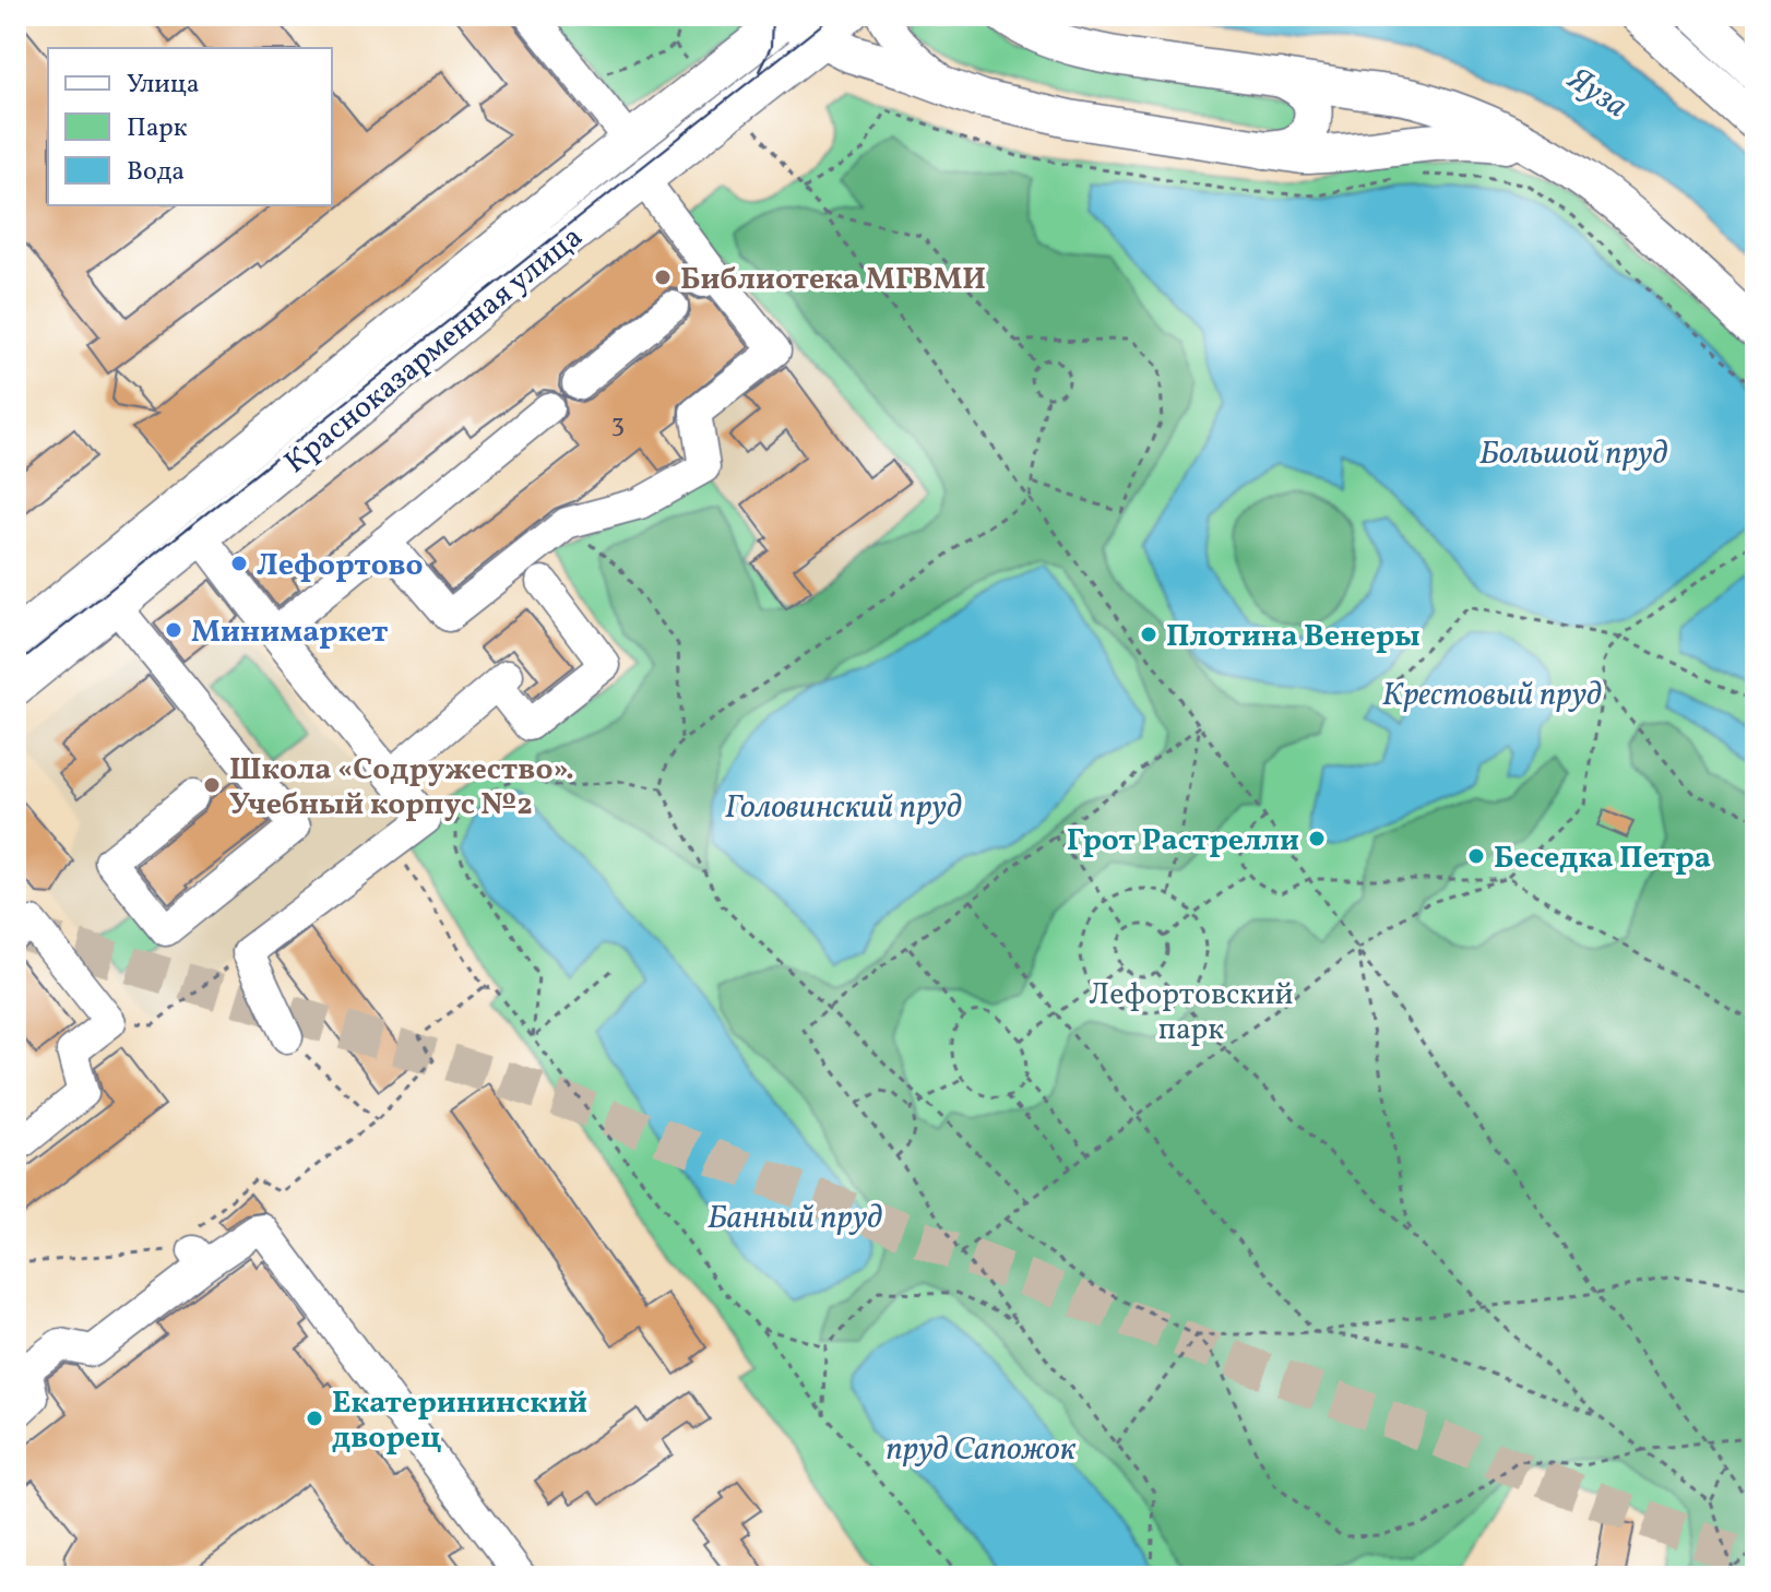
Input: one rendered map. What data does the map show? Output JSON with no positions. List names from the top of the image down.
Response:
{
  "streets": {
    "main road": ["Красноказарменная улица"]
  },
  "water": [
    "Яуза",
    "Большой пруд",
    "Крестовый пруд",
    "Головинский пруд",
    "Банный пруд",
    "пруд Сапожок"
  ],
  "parks": ["Лефортовский парк"],
  "places": [
    "Библиотека МГВМИ",
    "Лефортово",
    "Минимаркет",
    "Плотина Венеры",
    "Школа «Содружество». Учебный корпус №2",
    "Грот Растрелли",
    "Беседка Петра",
    "Екатерининский дворец"
  ],
  "house_numbers": ["3"],
  "legend": ["Улица", "Парк", "Вода"]
}
